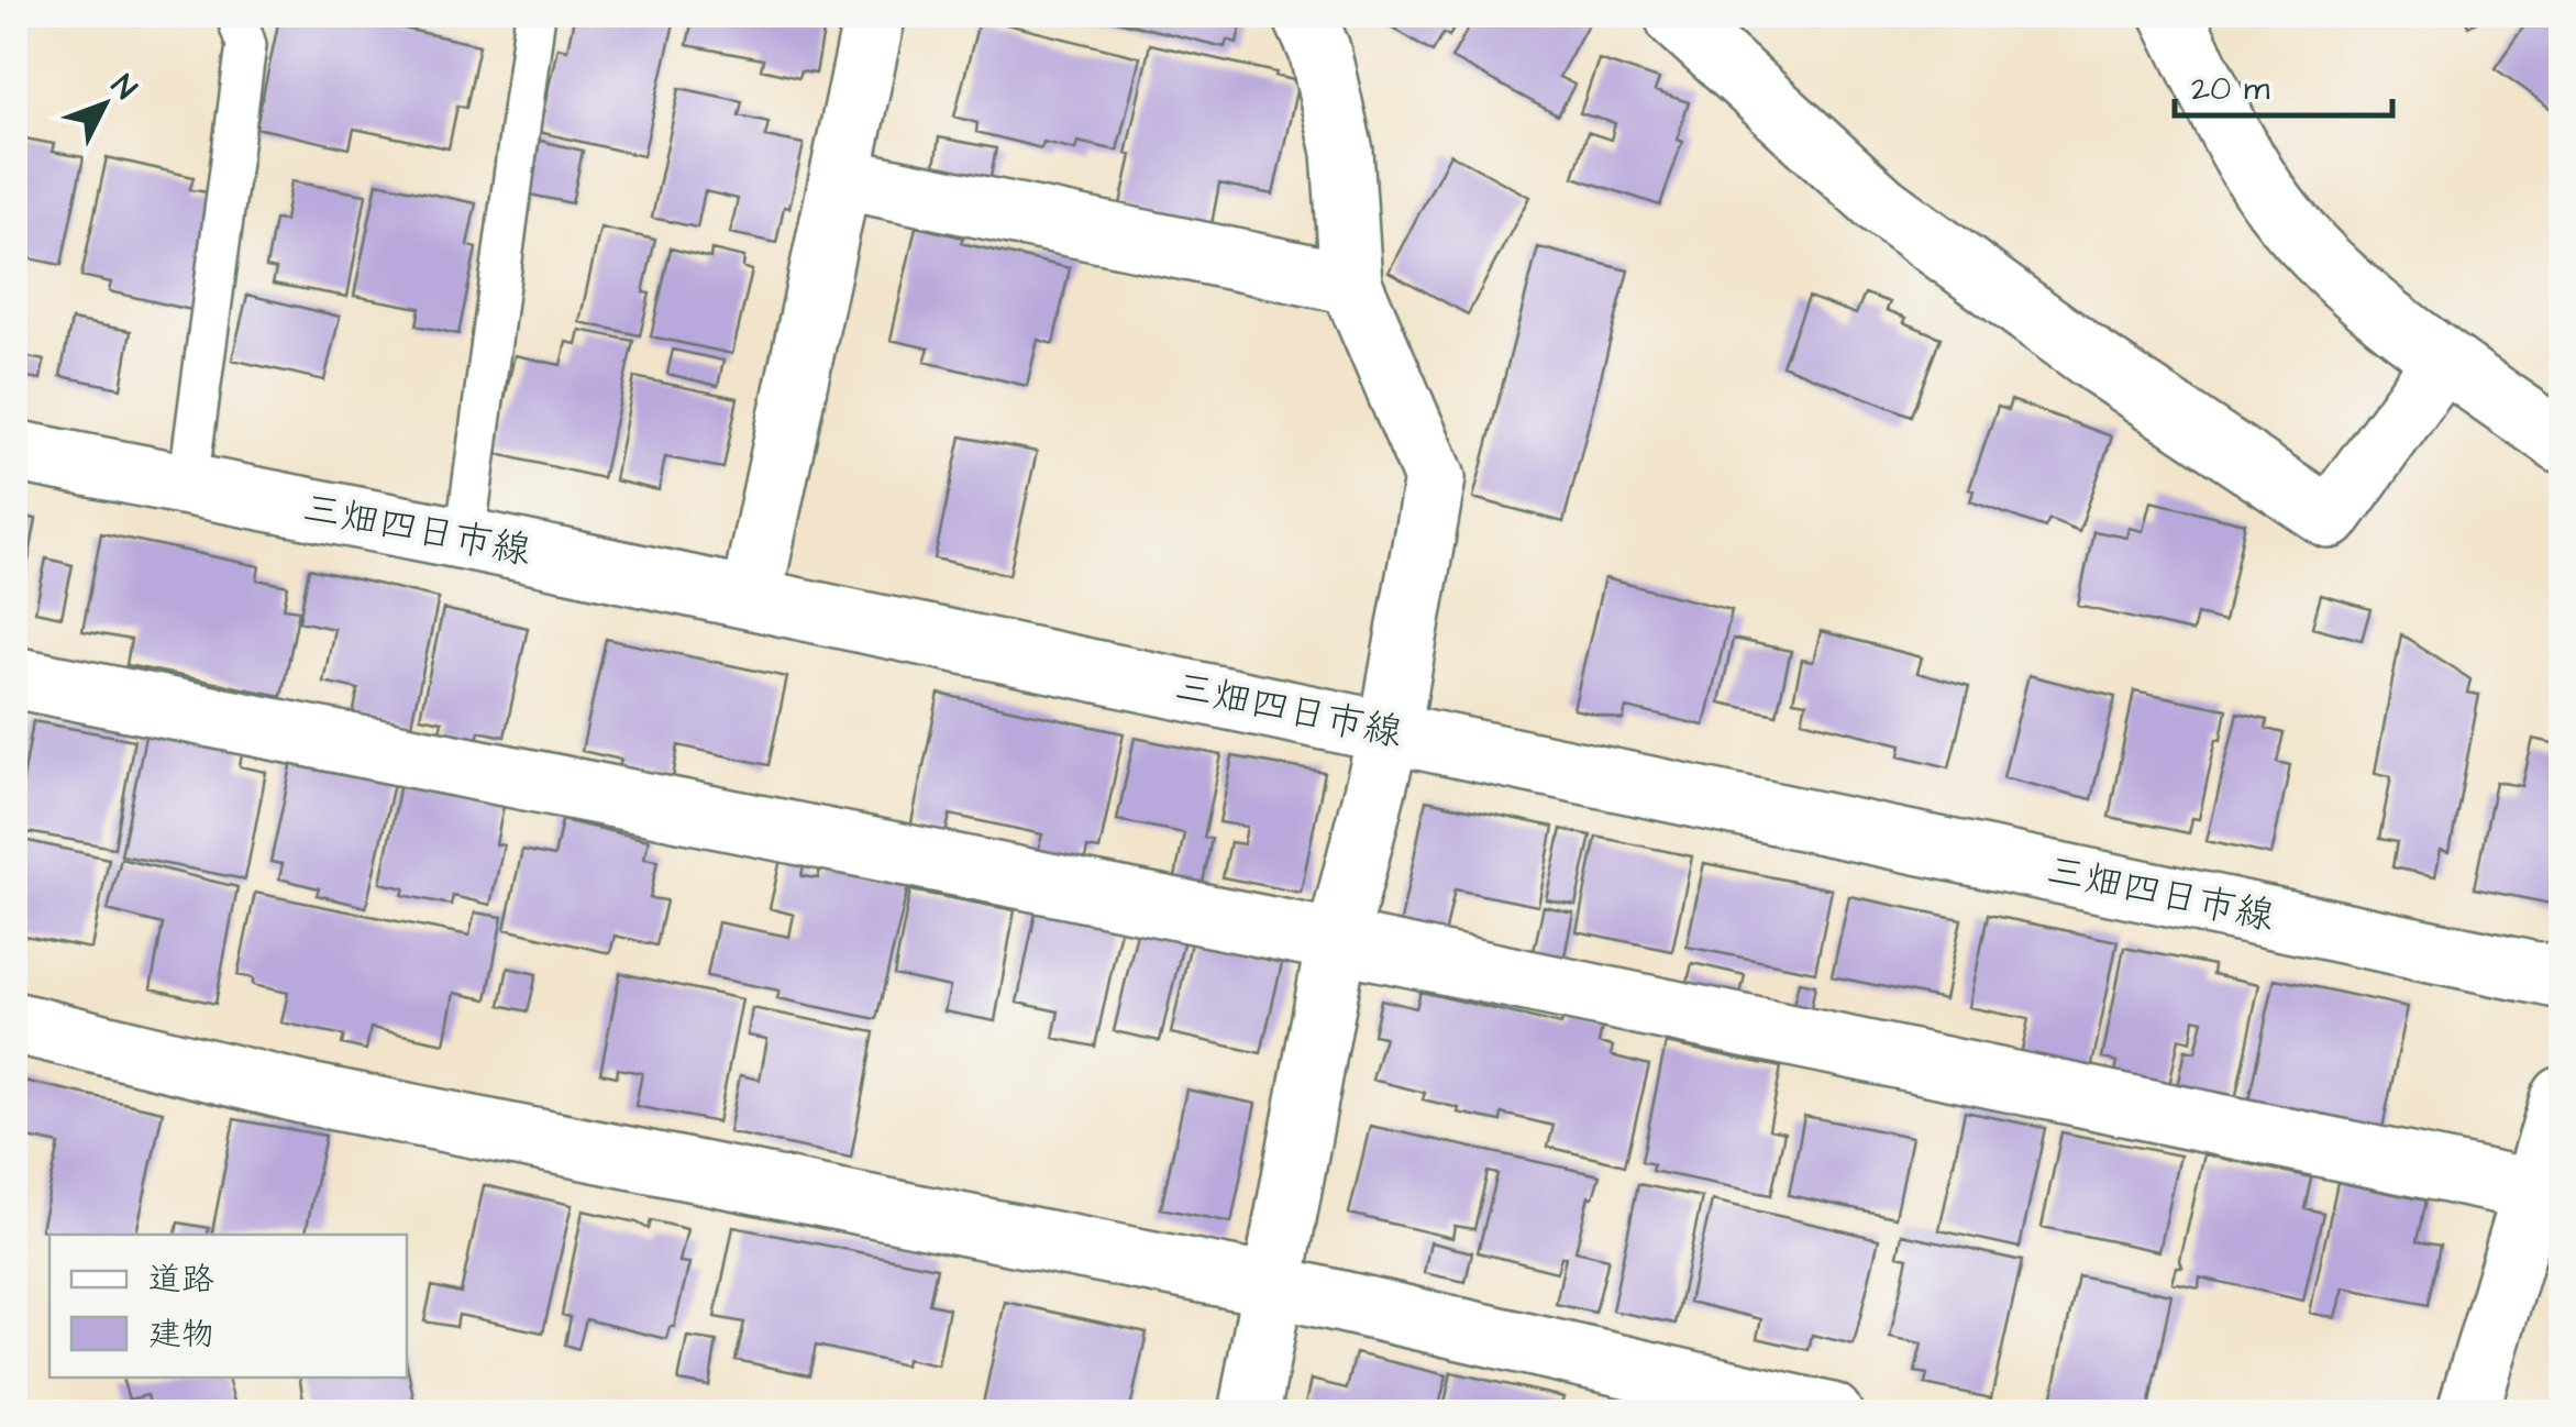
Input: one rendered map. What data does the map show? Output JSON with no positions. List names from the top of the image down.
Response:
{
  "streets": {
    "street": ["三畑四日市線"]
  },
  "legend": ["道路", "建物"],
  "scale_bar": "20 m",
  "north": "top right"
}
